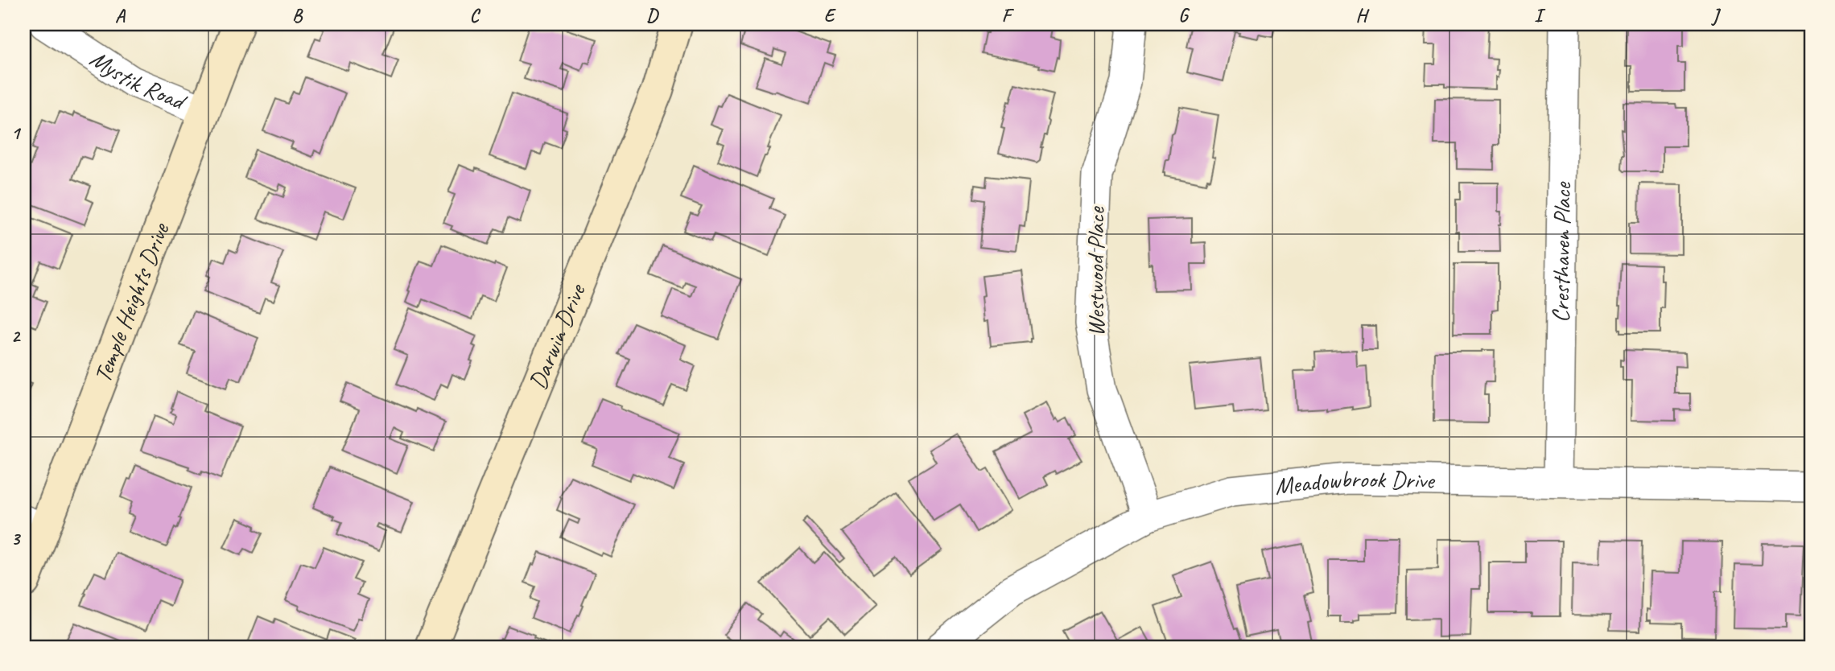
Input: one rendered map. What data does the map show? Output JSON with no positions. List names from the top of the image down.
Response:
{
  "streets": {
    "street": [
      "Mystik Road",
      "Cresthaven Place",
      "Westwood Place",
      "Temple Heights Drive",
      "Darwin Drive",
      "Meadowbrook Drive"
    ]
  },
  "crossings": [
    ["Mystik Road", "Temple Heights Drive"],
    ["Cresthaven Place", "Meadowbrook Drive"],
    ["Westwood Place", "Meadowbrook Drive"]
  ],
  "grid": {
    "columns": [
      "A",
      "B",
      "C",
      "D",
      "E",
      "F",
      "G",
      "H",
      "I",
      "J"
    ],
    "rows": ["1", "2", "3"]
  }
}
